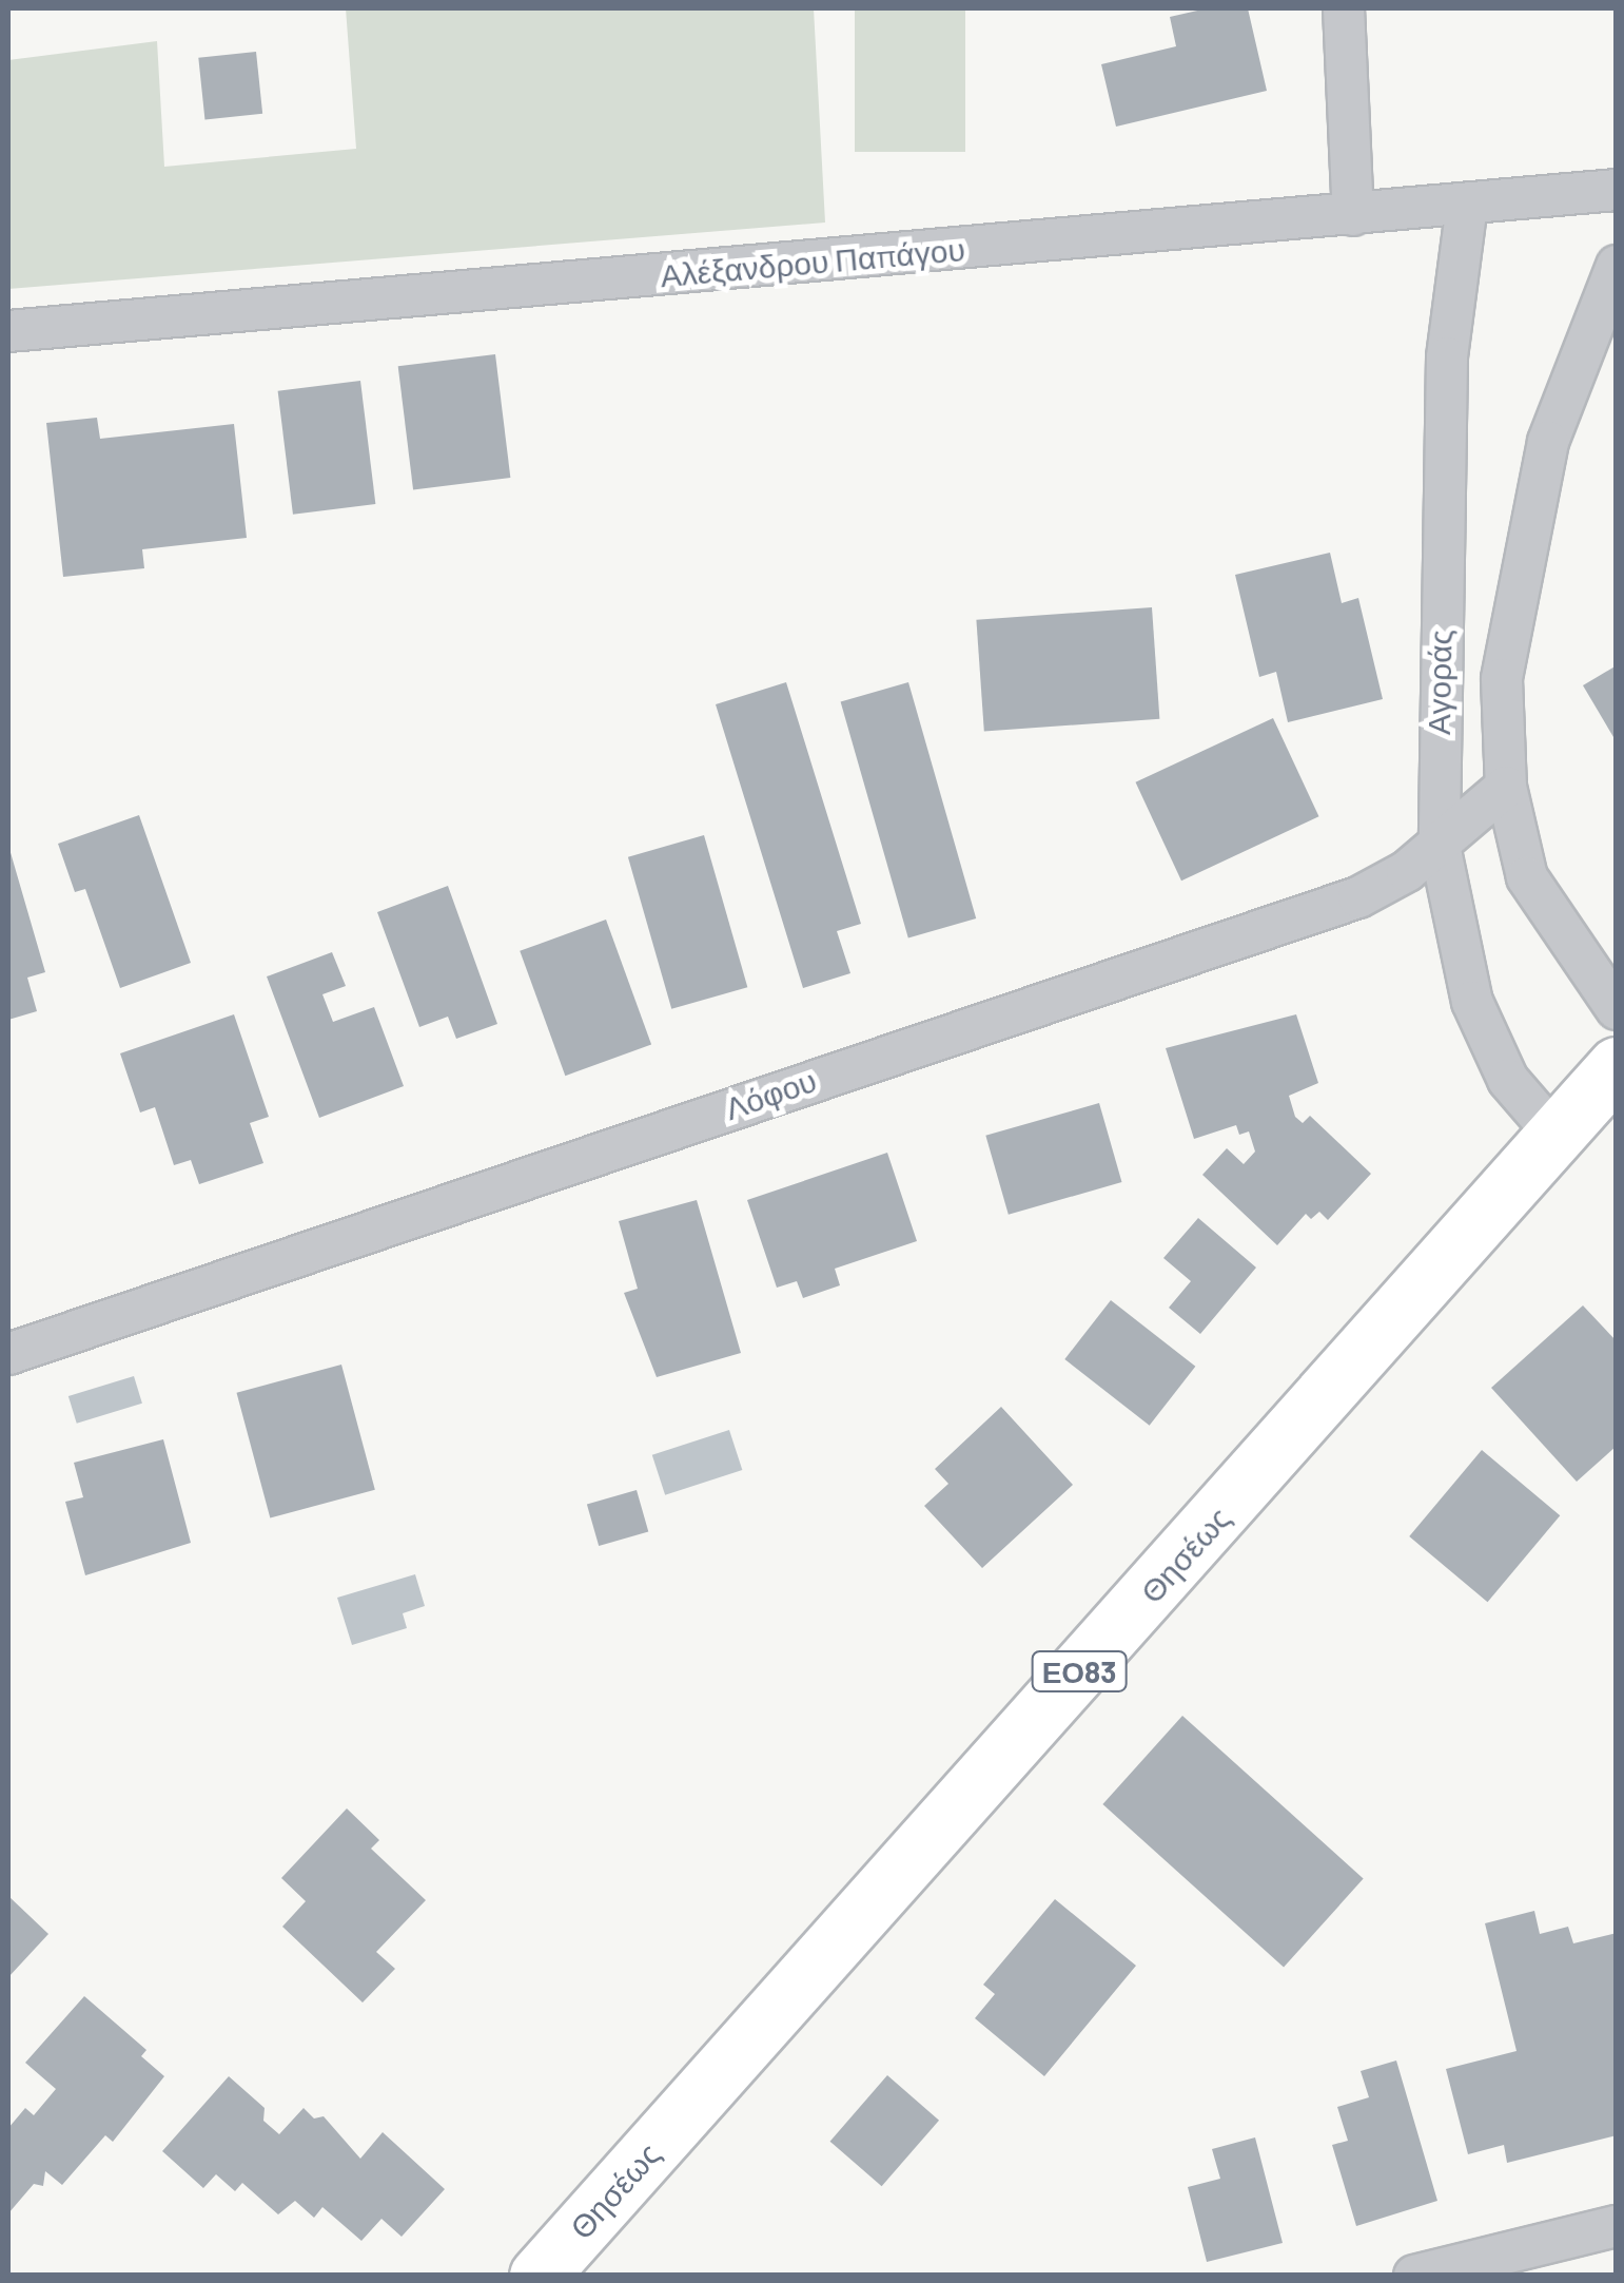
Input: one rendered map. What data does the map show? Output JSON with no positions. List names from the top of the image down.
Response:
{
  "streets": {
    "main road": ["Θησέως", "ΕΟ83"],
    "street": ["Αλέξανδρου Παπάγου", "Αγοράς", "Λόφου"]
  },
  "crossings": [
    ["Αλέξανδρου Παπάγου", "Αγοράς"],
    ["Αγοράς", "Λόφου"],
    ["Αγοράς", "Θησέως"]
  ]
}
